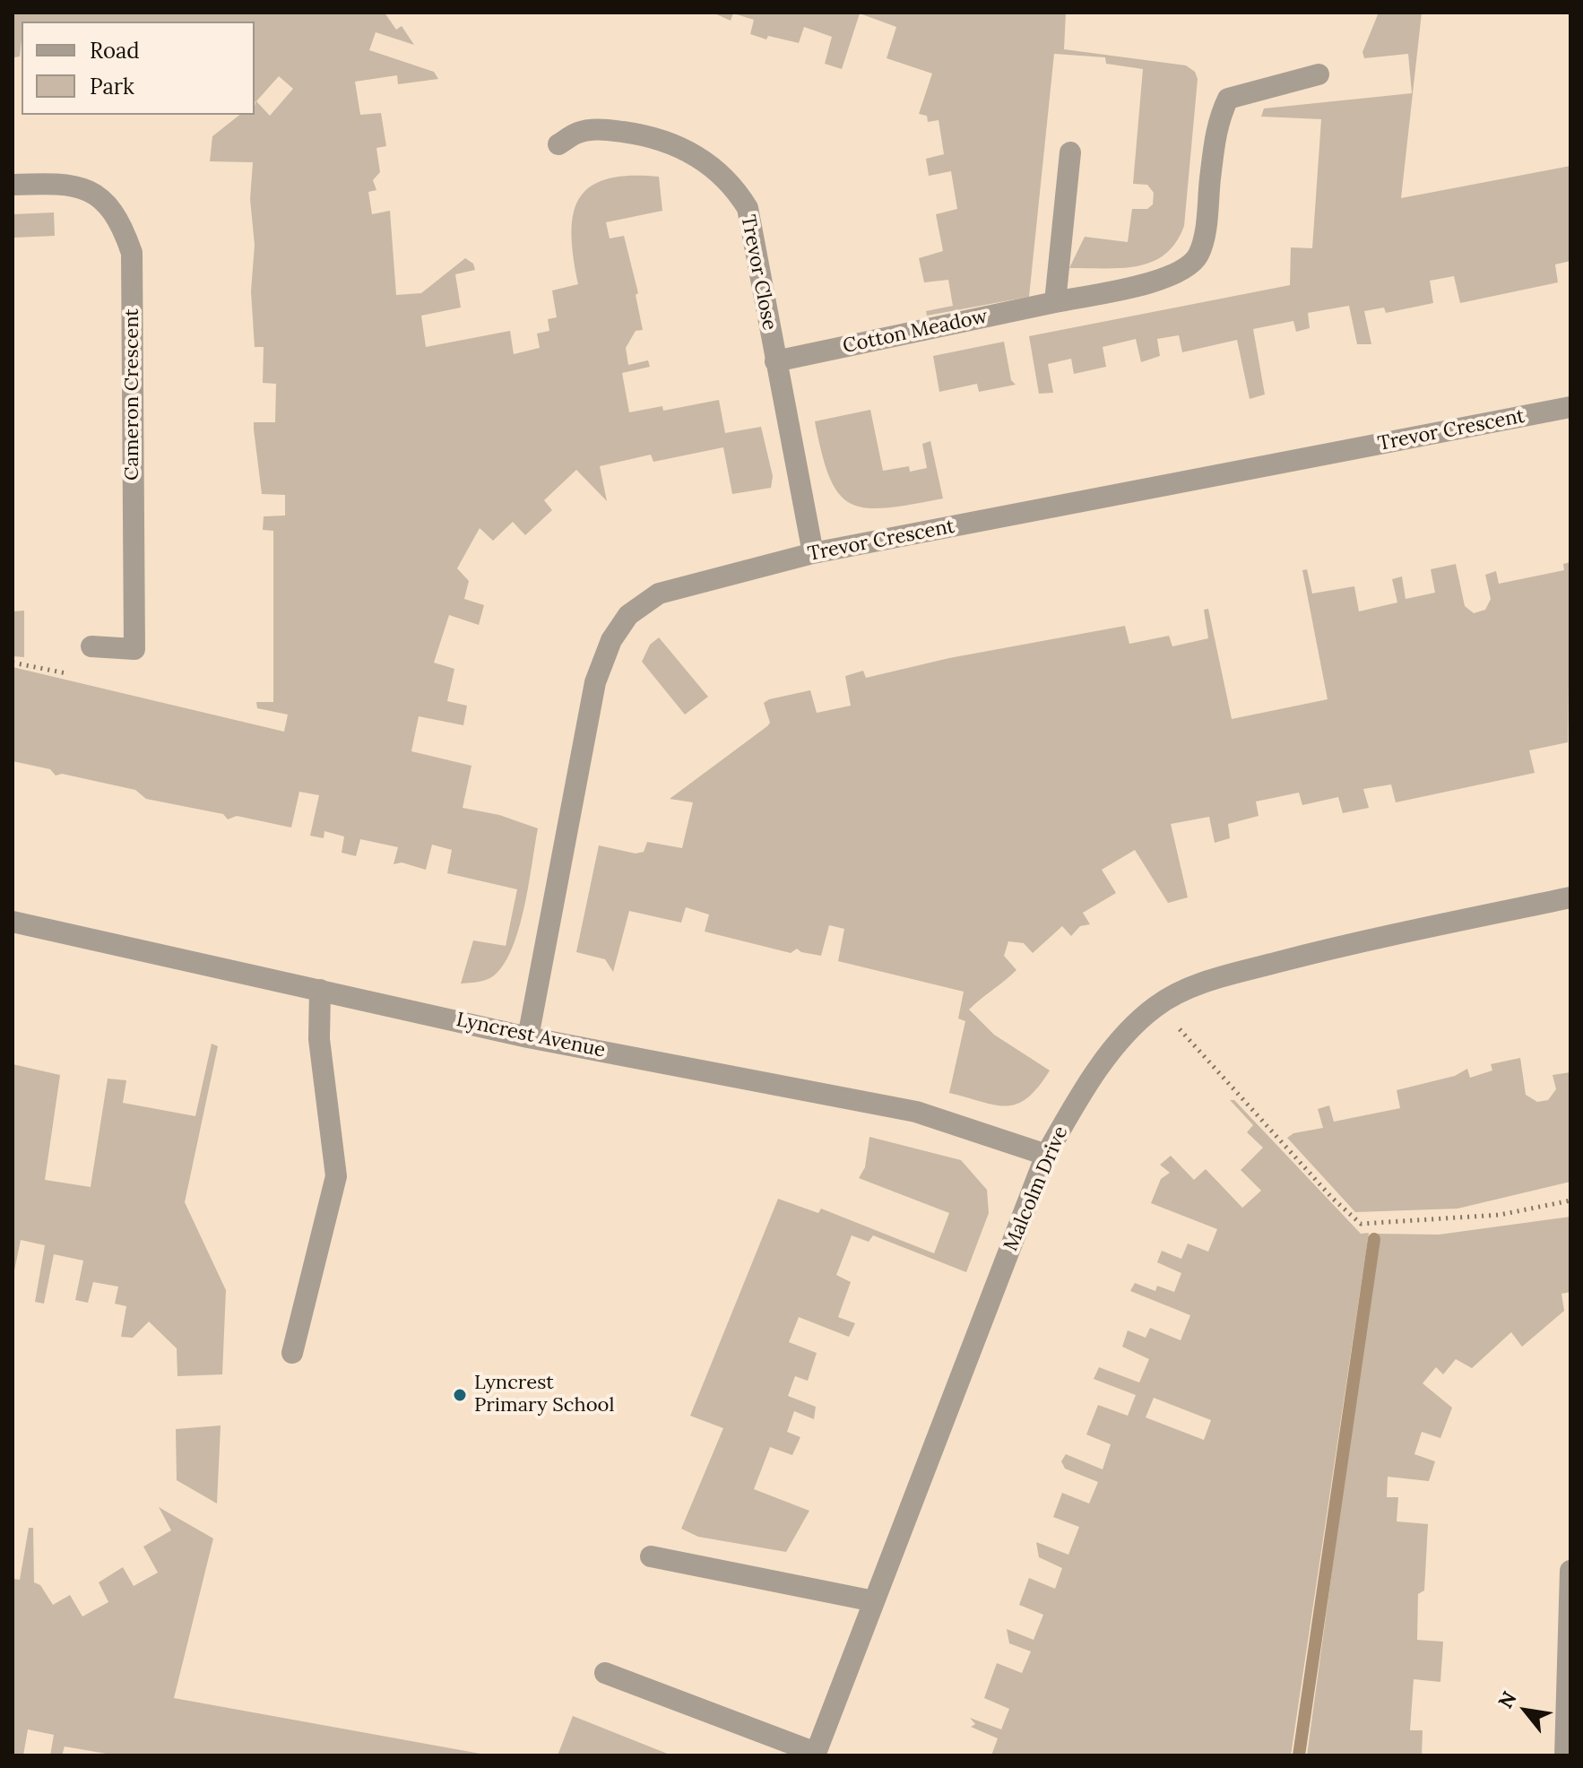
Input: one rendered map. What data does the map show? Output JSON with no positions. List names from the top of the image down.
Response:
{
  "streets": {
    "street": [
      "Trevor Close",
      "Cotton Meadow",
      "Cameron Crescent",
      "Trevor Crescent",
      "Lyncrest Avenue",
      "Malcolm Drive"
    ]
  },
  "crossings": [
    ["Trevor Close", "Cotton Meadow"],
    ["Trevor Close", "Trevor Crescent"],
    ["Trevor Crescent", "Lyncrest Avenue"],
    ["Lyncrest Avenue", "Malcolm Drive"]
  ],
  "places": ["Lyncrest Primary School"],
  "legend": ["Road", "Park"],
  "north": "top left"
}
